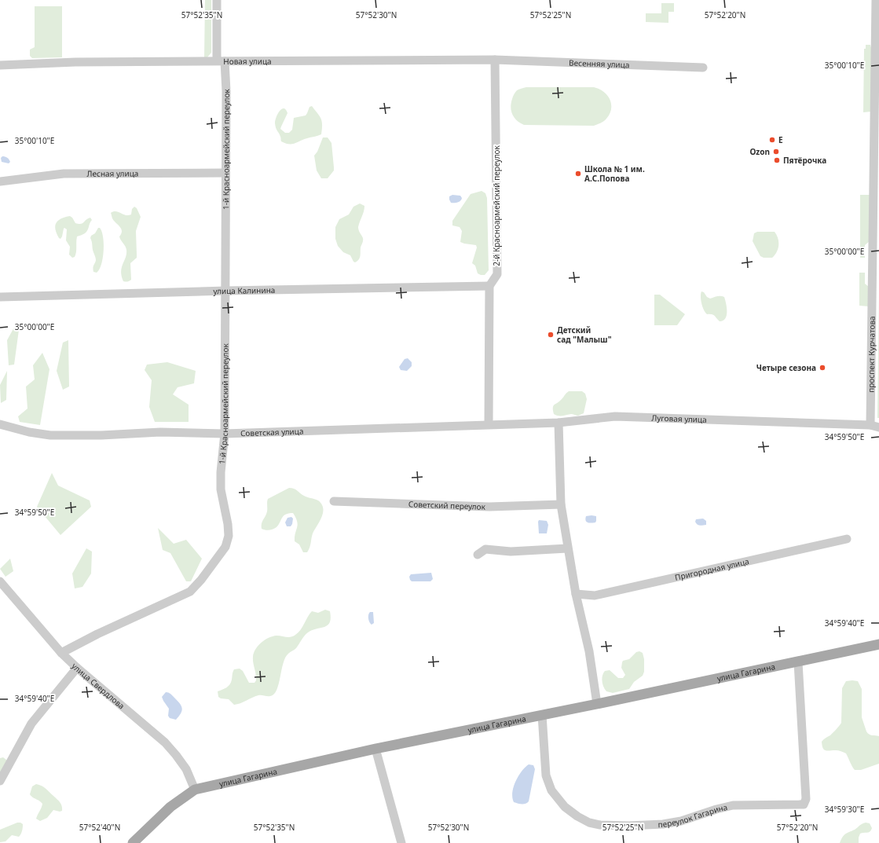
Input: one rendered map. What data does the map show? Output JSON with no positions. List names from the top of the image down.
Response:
{
  "streets": {
    "main road": ["улица Гагарина"],
    "street": [
      "Новая улица",
      "Весенняя улица",
      "1-й Красноармейский переулок",
      "Лесная улица",
      "2-й Красноармейский переулок",
      "улица Калинина",
      "проспект Курчатова",
      "Луговая улица",
      "Советская улица",
      "Советский переулок",
      "Пригородная улица",
      "улица Свердлова",
      "переулок Гагарина"
    ]
  },
  "crossings": [
    ["Новая улица", "Весенняя улица"],
    ["Новая улица", "1-й Красноармейский переулок"],
    ["Новая улица", "2-й Красноармейский переулок"],
    ["Весенняя улица", "2-й Красноармейский переулок"],
    ["1-й Красноармейский переулок", "Лесная улица"],
    ["1-й Красноармейский переулок", "улица Калинина"],
    ["1-й Красноармейский переулок", "Советская улица"],
    ["1-й Красноармейский переулок", "улица Свердлова"],
    ["2-й Красноармейский переулок", "улица Калинина"],
    ["проспект Курчатова", "Луговая улица"],
    ["Луговая улица", "Советская улица"],
    ["улица Гагарина", "улица Свердлова"],
    ["улица Гагарина", "переулок Гагарина"]
  ],
  "places": [
    "Е",
    "Ozon",
    "Пятёрочка",
    "Школа № 1 им. А.С.Попова",
    "Детский сад \"Малыш\"",
    "Четыре сезона"
  ],
  "coordinates": [
    "57°52'35\"N",
    "57°52'30\"N",
    "57°52'25\"N",
    "57°52'20\"N",
    "35°00'10\"E",
    "35°00'00\"E",
    "34°59'50\"E",
    "34°59'40\"E",
    "34°59'30\"E",
    "57°52'40\"N"
  ]
}
